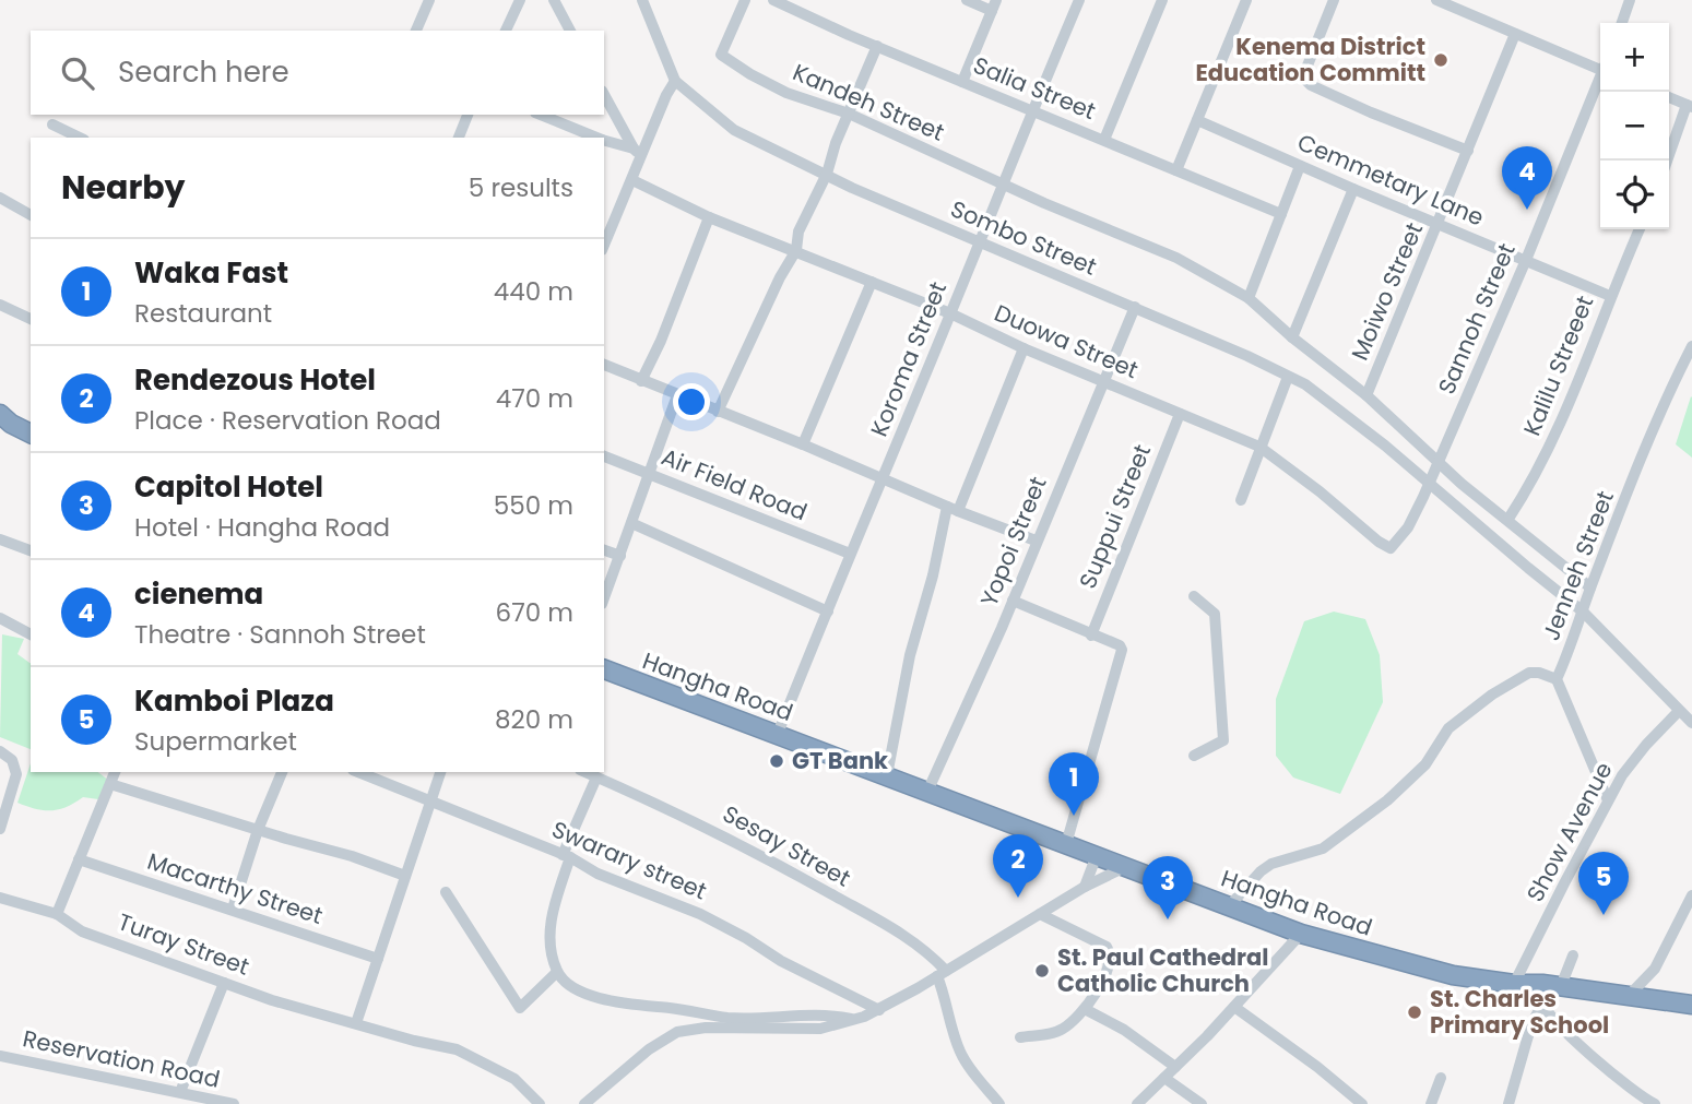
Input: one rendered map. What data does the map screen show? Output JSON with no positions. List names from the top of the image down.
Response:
{
  "streets": {
    "highway": ["Hangha Road"],
    "street": [
      "Salia Street",
      "Kandeh Street",
      "Cemmetary Lane",
      "Sombo Street",
      "Moiwo Street",
      "Sannoh Street",
      "Duowa Street",
      "Koroma Street",
      "Kalilu Streeet",
      "Air Field Road",
      "Suppui Street",
      "Yopoi Street",
      "Jenneh Street",
      "Show Avenue",
      "Sesay Street",
      "Swarary street",
      "Macarthy Street",
      "Turay Street",
      "Reservation Road"
    ]
  },
  "crossings": [
    ["Salia Street", "Koroma Street"],
    ["Kandeh Street", "Moiwo Street"],
    ["Kandeh Street", "Sannoh Street"],
    ["Kandeh Street", "Koroma Street"],
    ["Kandeh Street", "Kalilu Streeet"],
    ["Kandeh Street", "Jenneh Street"],
    ["Cemmetary Lane", "Moiwo Street"],
    ["Cemmetary Lane", "Sannoh Street"],
    ["Cemmetary Lane", "Kalilu Streeet"],
    ["Sombo Street", "Sannoh Street"],
    ["Sombo Street", "Duowa Street"],
    ["Sombo Street", "Koroma Street"],
    ["Sombo Street", "Yopoi Street"],
    ["Sombo Street", "Jenneh Street"],
    ["Sombo Street", "Show Avenue"],
    ["Sannoh Street", "Duowa Street"],
    ["Duowa Street", "Koroma Street"],
    ["Duowa Street", "Suppui Street"],
    ["Duowa Street", "Yopoi Street"],
    ["Koroma Street", "Air Field Road"],
    ["Koroma Street", "Hangha Road"],
    ["Yopoi Street", "Hangha Road"],
    ["Hangha Road", "Show Avenue"]
  ],
  "places": [
    "Kenema District Education Committ",
    "GT Bank",
    "St. Paul Cathedral Catholic Church",
    "St. Charles Primary School"
  ],
  "page": {
    "map_buttons": ["+", "−"],
    "search": "Search here",
    "heading": ["Nearby", "5 results"],
    "pins": [
      "4",
      "1",
      "2",
      "5",
      "3"
    ],
    "list": [
      {
        "mark": "1",
        "name": "Waka Fast",
        "note": "Restaurant",
        "value": "440 m"
      },
      {
        "mark": "2",
        "name": "Rendezous Hotel",
        "note": "Place · Reservation Road",
        "value": "470 m"
      },
      {
        "mark": "3",
        "name": "Capitol Hotel",
        "note": "Hotel · Hangha Road",
        "value": "550 m"
      },
      {
        "mark": "4",
        "name": "cienema",
        "note": "Theatre · Sannoh Street",
        "value": "670 m"
      },
      {
        "mark": "5",
        "name": "Kamboi Plaza",
        "note": "Supermarket",
        "value": "820 m"
      }
    ]
  }
}
